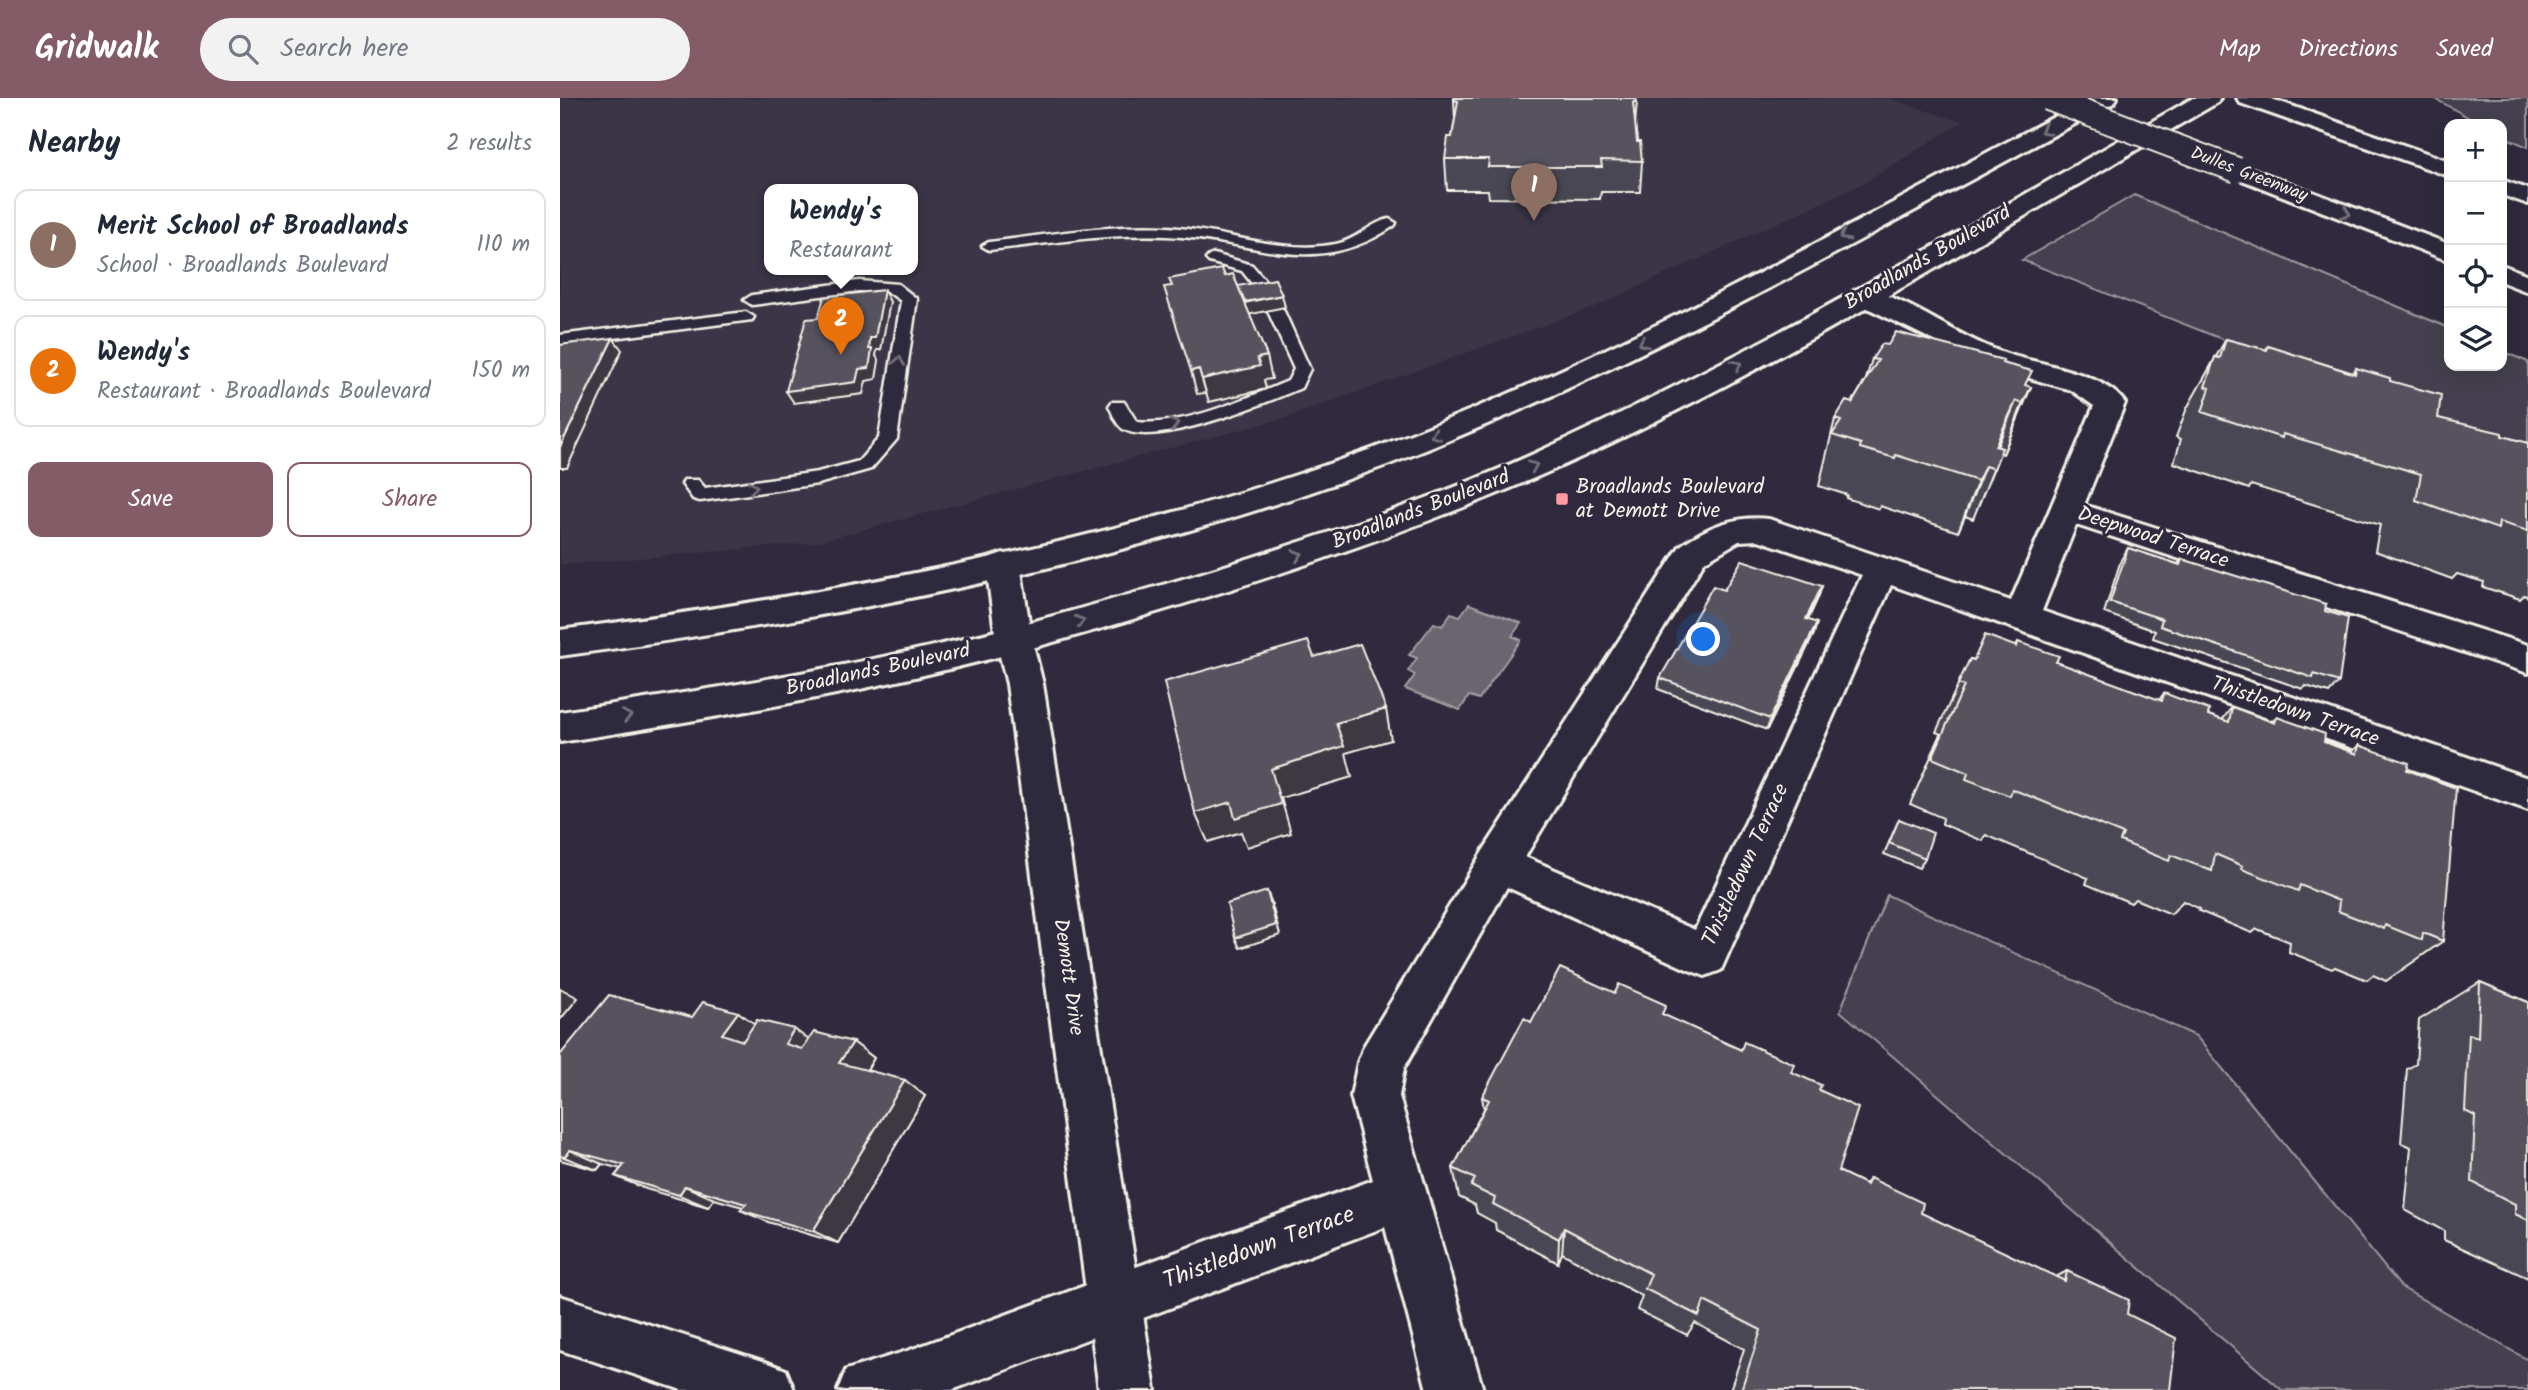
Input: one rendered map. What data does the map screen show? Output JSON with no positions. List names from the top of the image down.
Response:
{
  "streets": {
    "main road": [
      "Dulles Greenway",
      "Broadlands Boulevard",
      "Deepwood Terrace",
      "Thistledown Terrace",
      "Demott Drive"
    ]
  },
  "crossings": [
    ["Broadlands Boulevard", "Deepwood Terrace"],
    ["Broadlands Boulevard", "Demott Drive"],
    ["Thistledown Terrace", "Demott Drive"]
  ],
  "places": {
    "transit": ["Broadlands Boulevard at Demott Drive"]
  },
  "page": {
    "header": "Gridwalk",
    "search": "Search here",
    "nav": ["Map", "Directions", "Saved"],
    "heading": ["Nearby", "2 results"],
    "map_buttons": ["+", "−"],
    "pins": ["1", "2"],
    "popup": ["Wendy's", "Restaurant"],
    "list": [
      {
        "mark": "1",
        "name": "Merit School of Broadlands",
        "note": "School · Broadlands Boulevard",
        "value": "110 m"
      },
      {
        "mark": "2",
        "name": "Wendy's",
        "note": "Restaurant · Broadlands Boulevard",
        "value": "150 m"
      }
    ],
    "buttons": ["Save", "Share"]
  }
}
